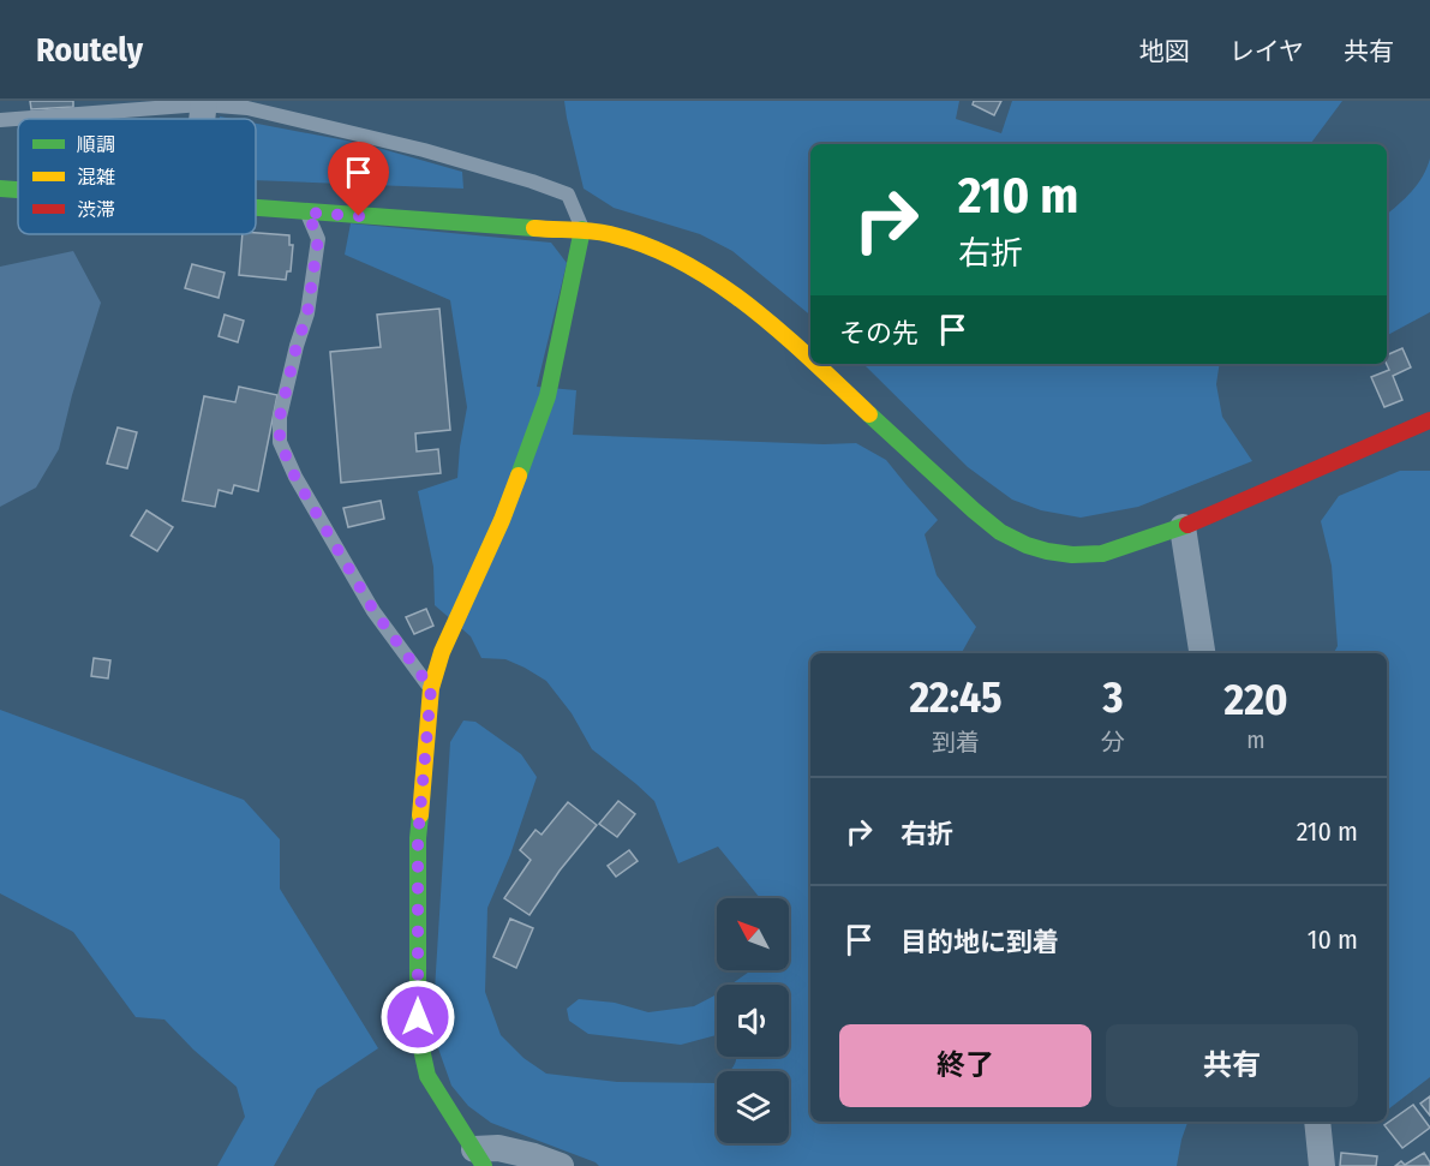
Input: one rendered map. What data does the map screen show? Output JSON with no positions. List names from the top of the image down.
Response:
{
  "legend": ["順調", "混雑", "渋滞"],
  "north": "top left",
  "page": {
    "header": "Routely",
    "nav": ["地図", "レイヤ", "共有"],
    "turn": ["210 m", "右折"],
    "then": "その先",
    "eta": [
      "22:45",
      "到着",
      "3",
      "分",
      "220",
      "m"
    ],
    "list": [
      {
        "name": "右折",
        "value": "210 m"
      },
      {
        "name": "目的地に到着",
        "value": "10 m"
      }
    ],
    "buttons": ["終了", "共有"]
  }
}
